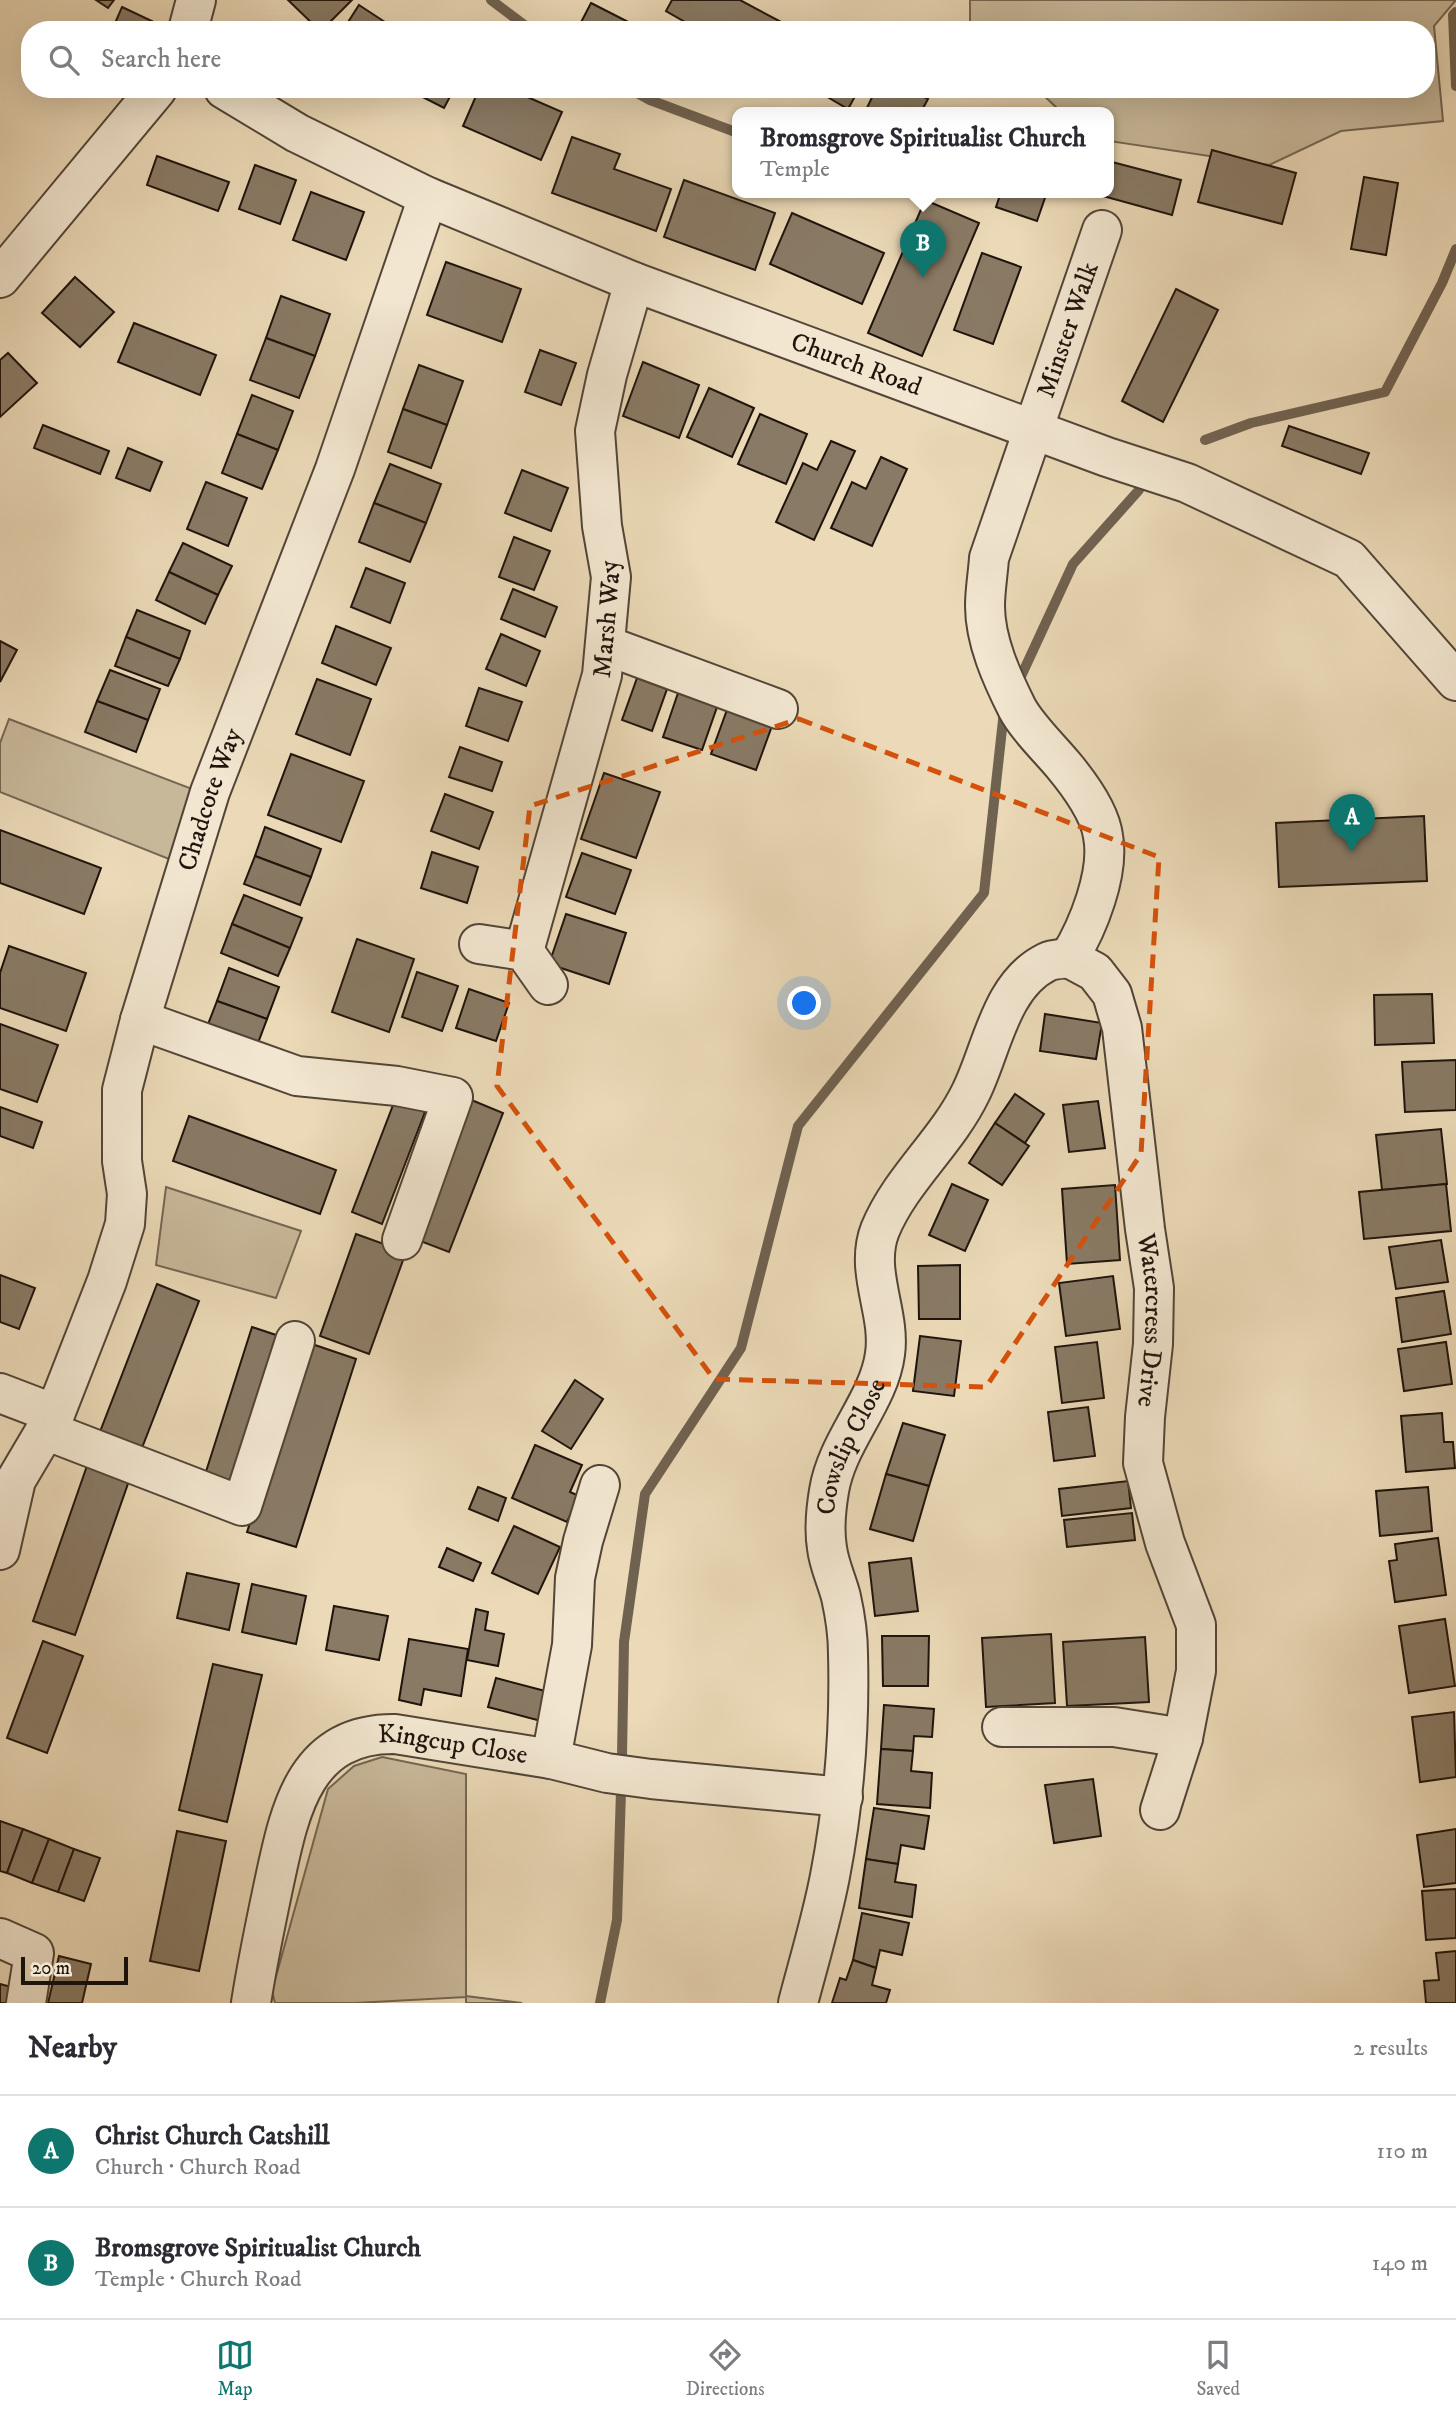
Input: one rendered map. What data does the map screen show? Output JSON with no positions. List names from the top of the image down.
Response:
{
  "streets": {
    "street": [
      "Minster Walk",
      "Church Road",
      "Marsh Way",
      "Chadcote Way",
      "Watercress Drive",
      "Cowslip Close",
      "Kingcup Close"
    ]
  },
  "crossings": [
    ["Minster Walk", "Church Road"],
    ["Minster Walk", "Watercress Drive"],
    ["Minster Walk", "Cowslip Close"],
    ["Church Road", "Marsh Way"],
    ["Church Road", "Chadcote Way"],
    ["Watercress Drive", "Cowslip Close"],
    ["Cowslip Close", "Kingcup Close"]
  ],
  "scale_bar": "20 m",
  "page": {
    "search": "Search here",
    "popup": ["Bromsgrove Spiritualist Church", "Temple"],
    "pins": ["B", "A"],
    "scale": "20 m",
    "heading": ["Nearby", "2 results"],
    "list": [
      {
        "mark": "A",
        "name": "Christ Church Catshill",
        "note": "Church · Church Road",
        "value": "110 m"
      },
      {
        "mark": "B",
        "name": "Bromsgrove Spiritualist Church",
        "note": "Temple · Church Road",
        "value": "140 m"
      }
    ],
    "nav": ["Map", "Directions", "Saved"]
  }
}
